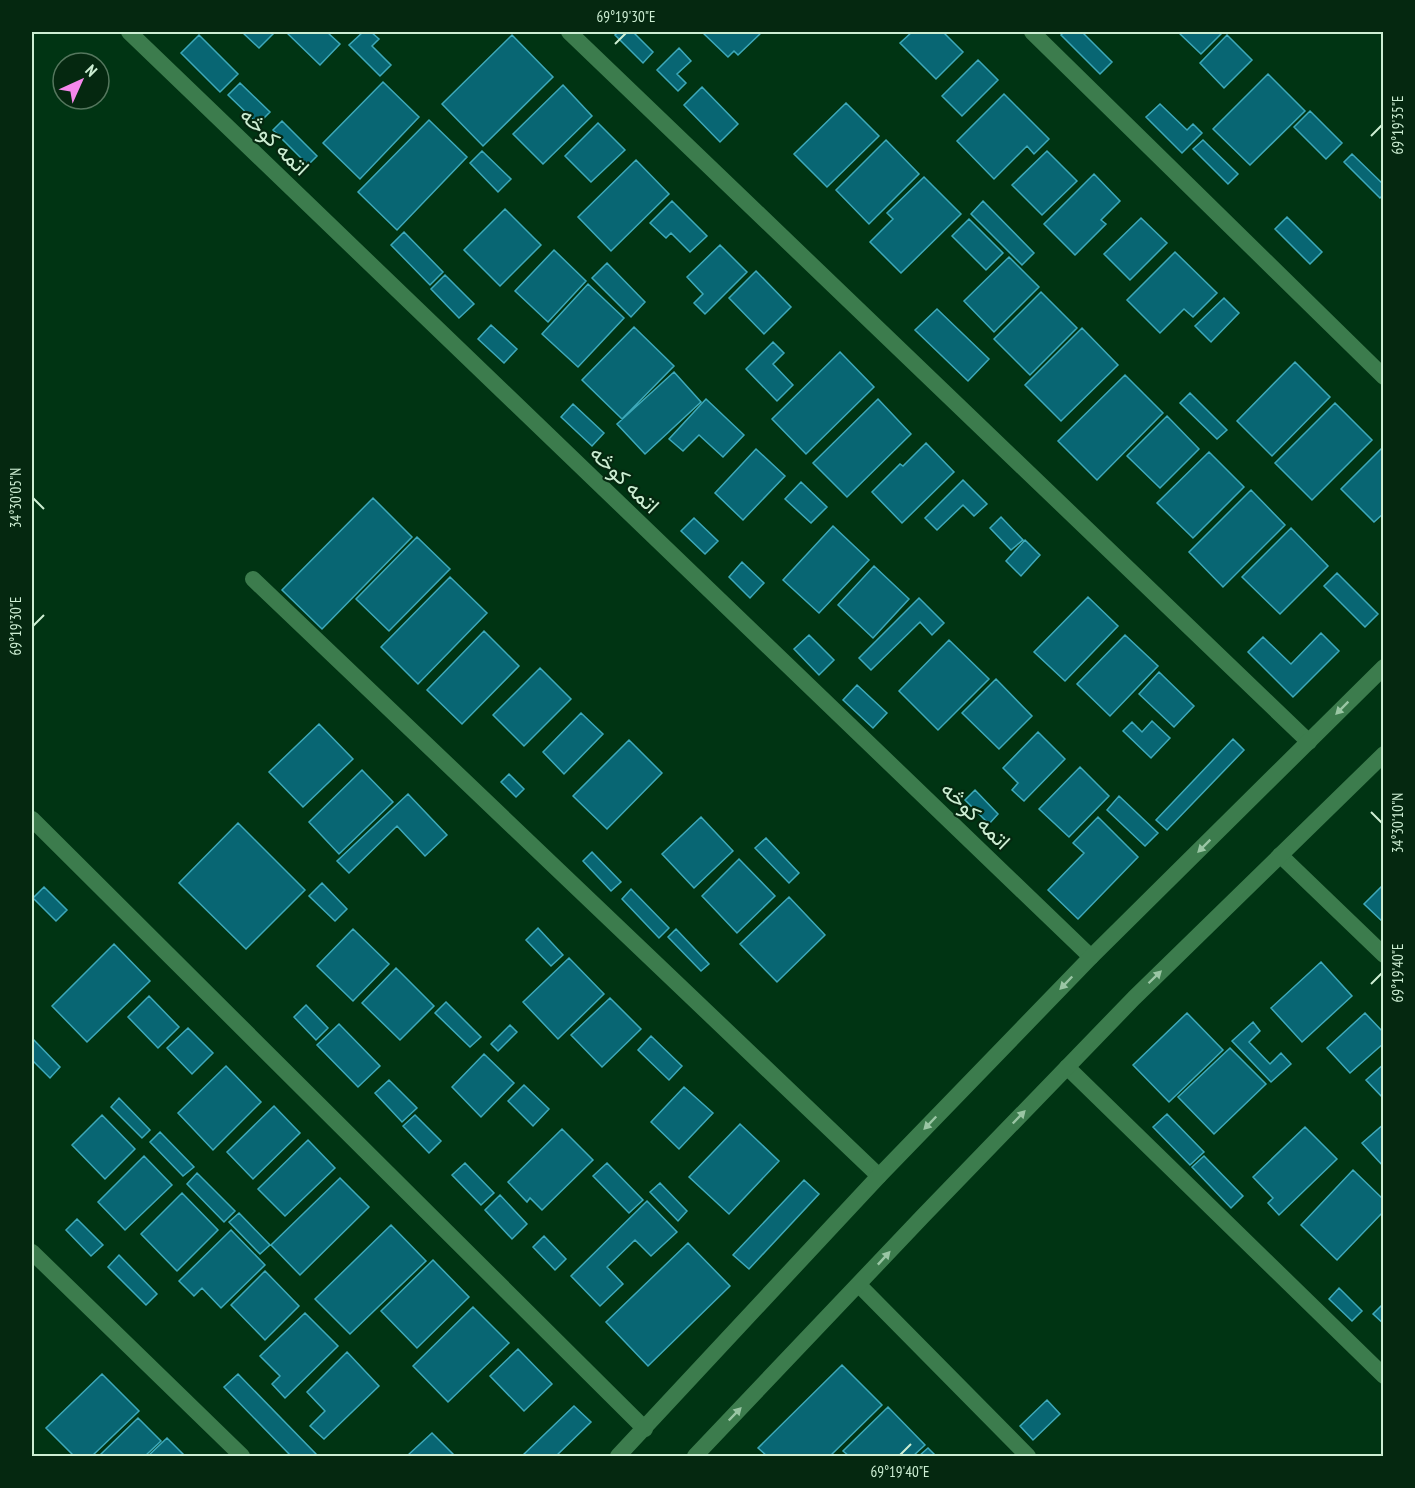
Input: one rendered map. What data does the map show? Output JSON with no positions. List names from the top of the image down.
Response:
{
  "streets": {
    "street": ["اتمه کوڅه"]
  },
  "north": "top right",
  "coordinates": [
    "69°19'30\"E",
    "69°19'35\"E",
    "34°30'05\"N",
    "34°30'10\"N",
    "69°19'40\"E"
  ]
}
